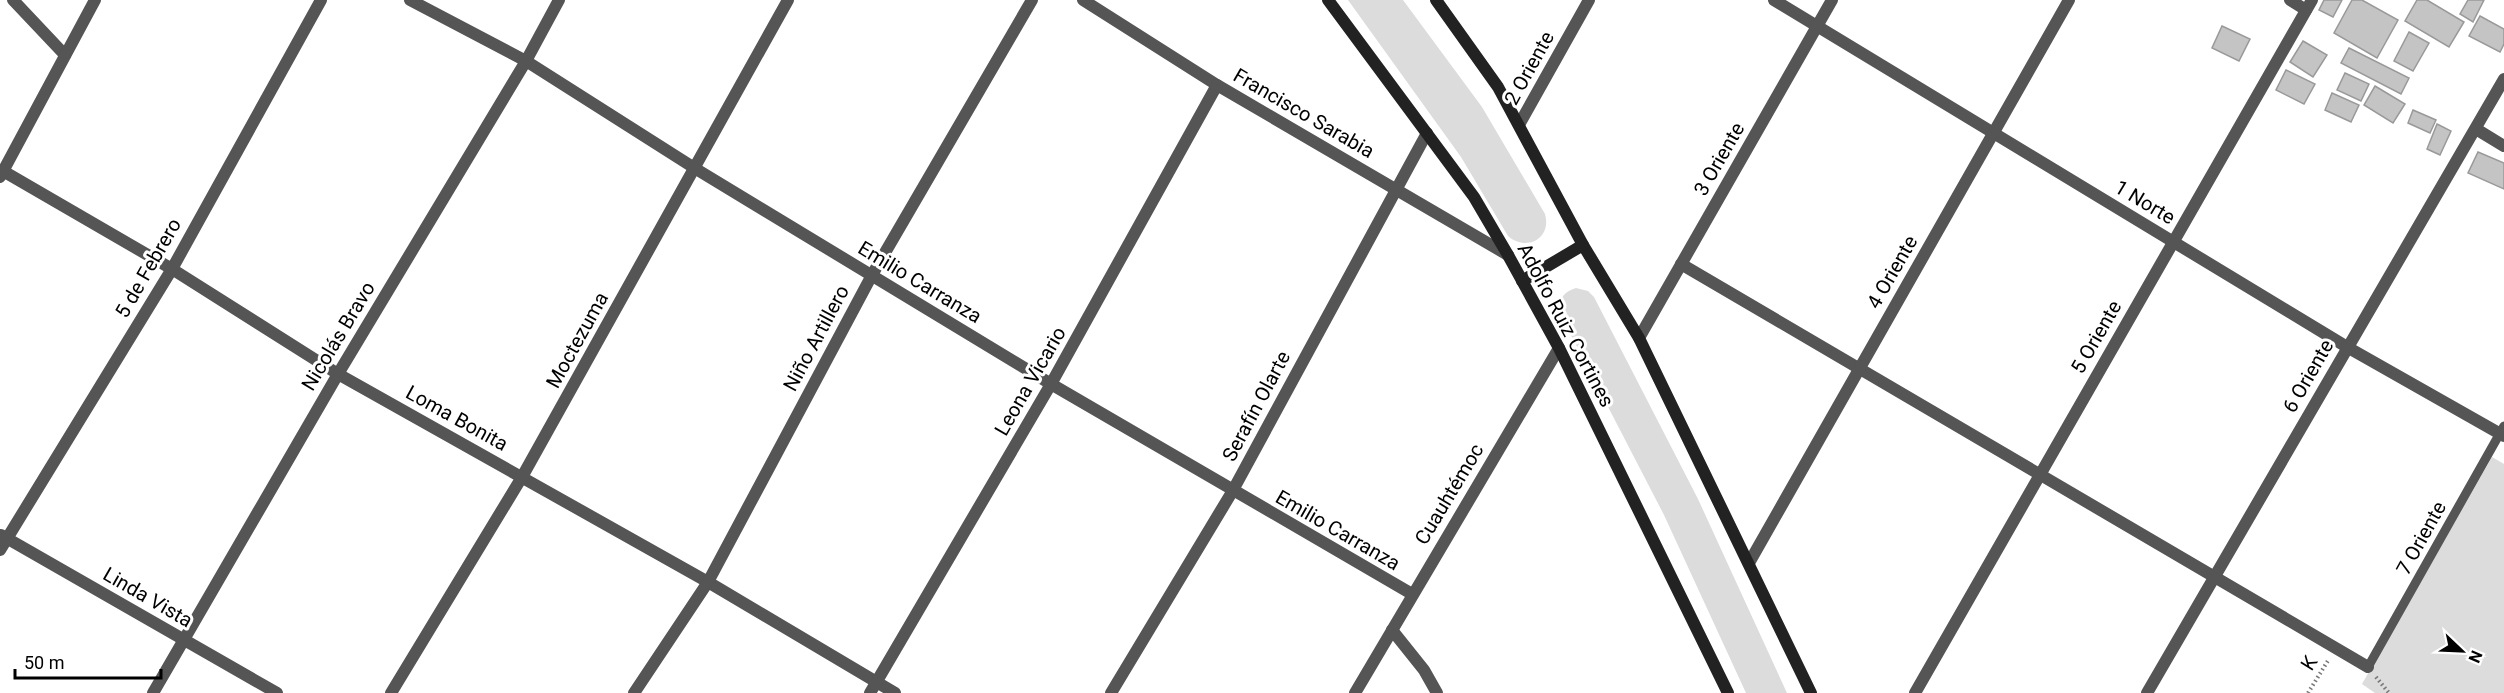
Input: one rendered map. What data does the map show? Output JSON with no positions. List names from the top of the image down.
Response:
{
  "streets": {
    "main road": ["Adolfo Ruiz Cortines"],
    "street": [
      "2 Oriente",
      "Francisco Sarabia",
      "3 Oriente",
      "1 Norte",
      "5 de Febrero",
      "4 Oriente",
      "Emilio Carranza",
      "Nicolás Bravo",
      "5 Oriente",
      "Niño Artillero",
      "Moctezuma",
      "6 Oriente",
      "Leona Vicario",
      "Serafín Olarte",
      "Loma Bonita",
      "Cuauhtémoc",
      "Linda Vista"
    ],
    "lane": ["7 Oriente"],
    "path": ["K"]
  },
  "crossings": [
    ["Francisco Sarabia", "Adolfo Ruiz Cortines"],
    ["Francisco Sarabia", "Leona Vicario"],
    ["Francisco Sarabia", "Serafín Olarte"],
    ["3 Oriente", "1 Norte"],
    ["1 Norte", "4 Oriente"],
    ["1 Norte", "5 Oriente"],
    ["1 Norte", "6 Oriente"],
    ["1 Norte", "7 Oriente"],
    ["5 de Febrero", "Loma Bonita"],
    ["5 de Febrero", "Linda Vista"],
    ["Emilio Carranza", "Nicolás Bravo"],
    ["Emilio Carranza", "Niño Artillero"],
    ["Emilio Carranza", "Moctezuma"],
    ["Emilio Carranza", "Leona Vicario"],
    ["Emilio Carranza", "Serafín Olarte"],
    ["Emilio Carranza", "Cuauhtémoc"],
    ["Adolfo Ruiz Cortines", "Serafín Olarte"],
    ["Adolfo Ruiz Cortines", "Cuauhtémoc"],
    ["Nicolás Bravo", "Loma Bonita"],
    ["Nicolás Bravo", "Linda Vista"],
    ["Niño Artillero", "Loma Bonita"],
    ["Moctezuma", "Loma Bonita"],
    ["Leona Vicario", "Loma Bonita"]
  ],
  "scale_bar": "50 m",
  "north": "bottom right"
}
